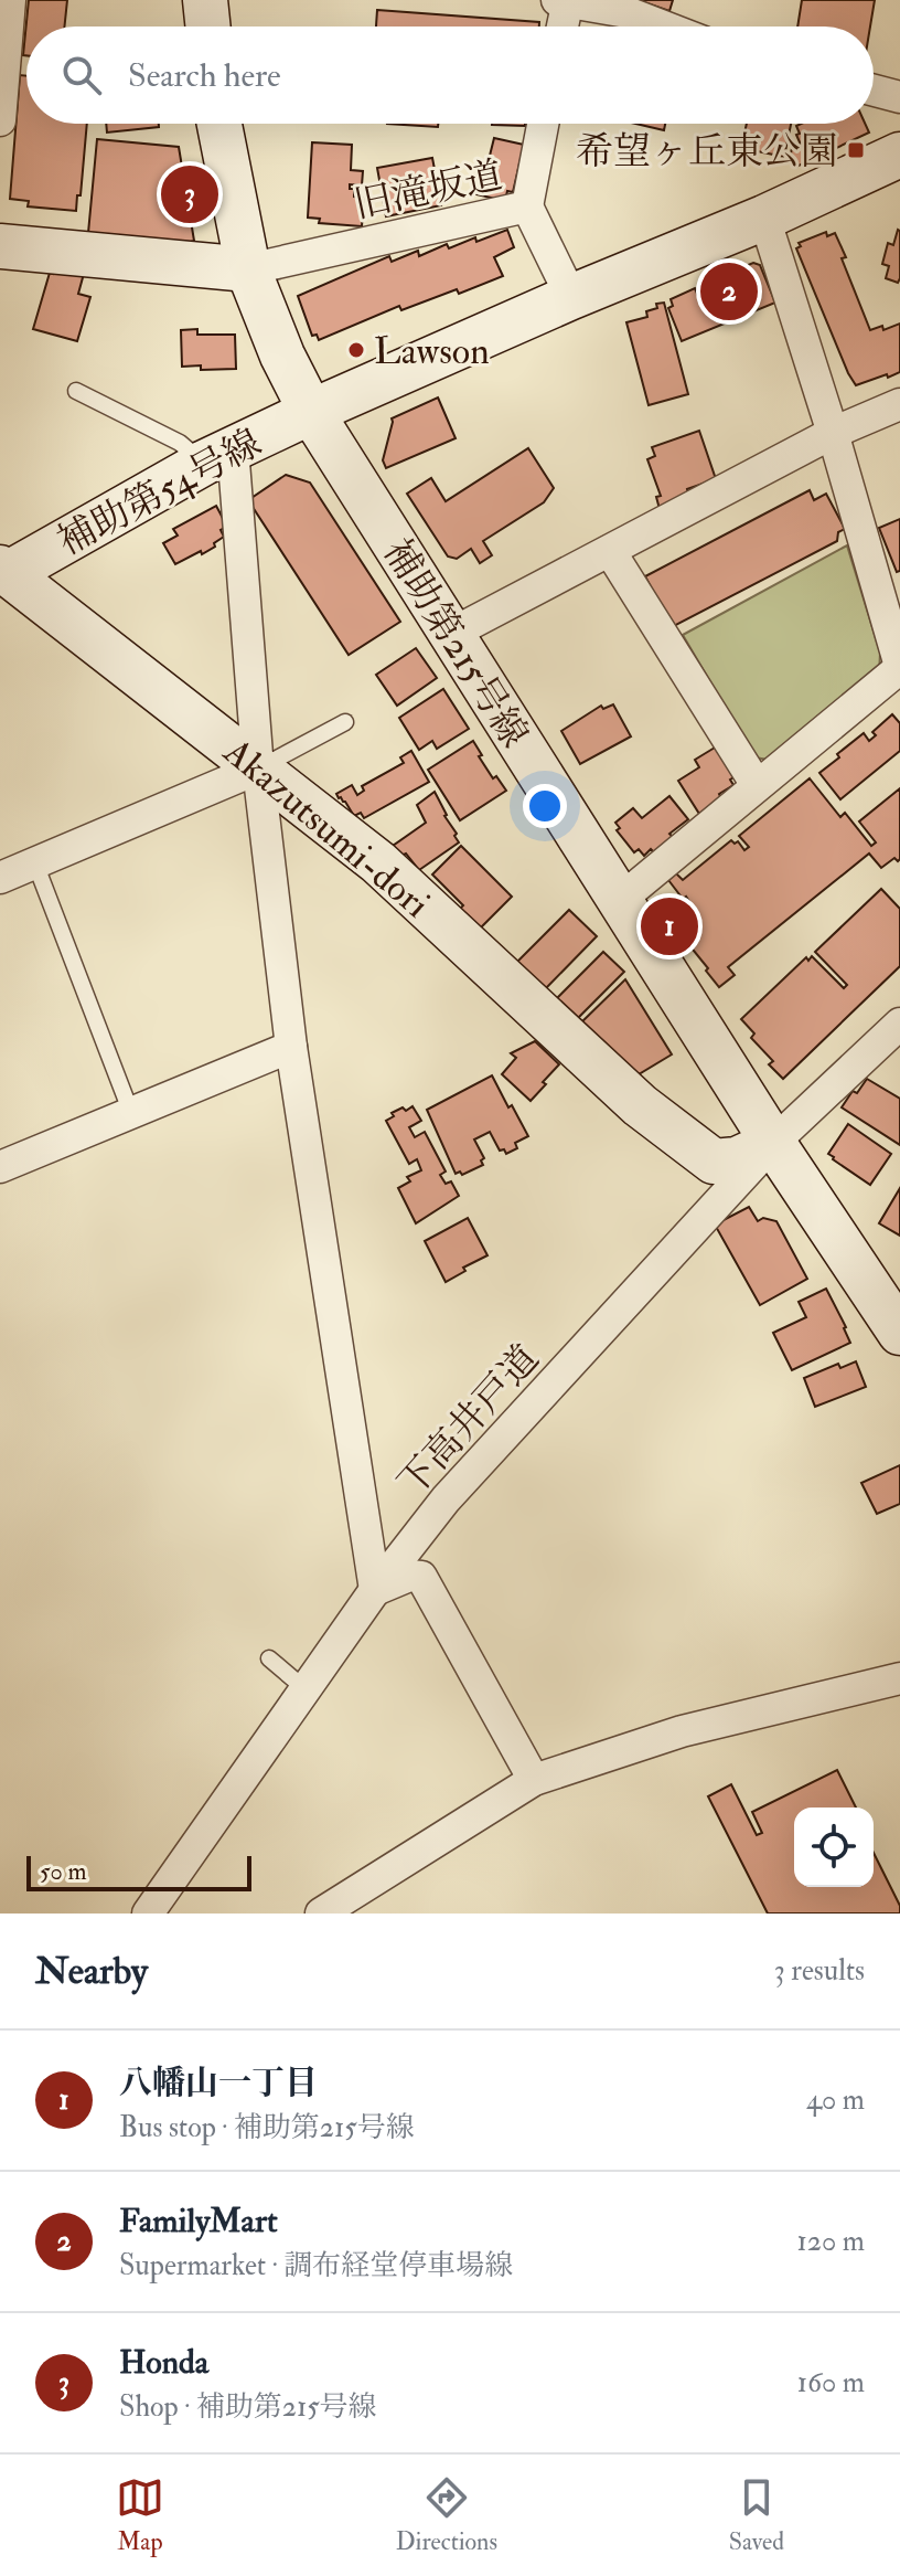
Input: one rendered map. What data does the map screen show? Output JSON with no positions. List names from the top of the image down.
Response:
{
  "streets": {
    "street": [
      "旧滝坂道",
      "補助第54号線",
      "補助第215号線",
      "Akazutsumi-dori",
      "下高井戸道"
    ]
  },
  "crossings": [
    ["旧滝坂道", "補助第54号線"],
    ["旧滝坂道", "補助第215号線"],
    ["補助第54号線", "補助第215号線"],
    ["補助第54号線", "Akazutsumi-dori"],
    ["補助第215号線", "Akazutsumi-dori"],
    ["補助第215号線", "下高井戸道"],
    ["Akazutsumi-dori", "下高井戸道"]
  ],
  "places": {
    "transit": ["希望ヶ丘東公園"],
    "other": ["Lawson"]
  },
  "scale_bar": "50 m",
  "page": {
    "search": "Search here",
    "pins": ["3", "2", "1"],
    "scale": "50 m",
    "heading": ["Nearby", "3 results"],
    "list": [
      {
        "mark": "1",
        "name": "八幡山一丁目",
        "note": "Bus stop · 補助第215号線",
        "value": "40 m"
      },
      {
        "mark": "2",
        "name": "FamilyMart",
        "note": "Supermarket · 調布経堂停車場線",
        "value": "120 m"
      },
      {
        "mark": "3",
        "name": "Honda",
        "note": "Shop · 補助第215号線",
        "value": "160 m"
      }
    ],
    "nav": ["Map", "Directions", "Saved"]
  }
}
